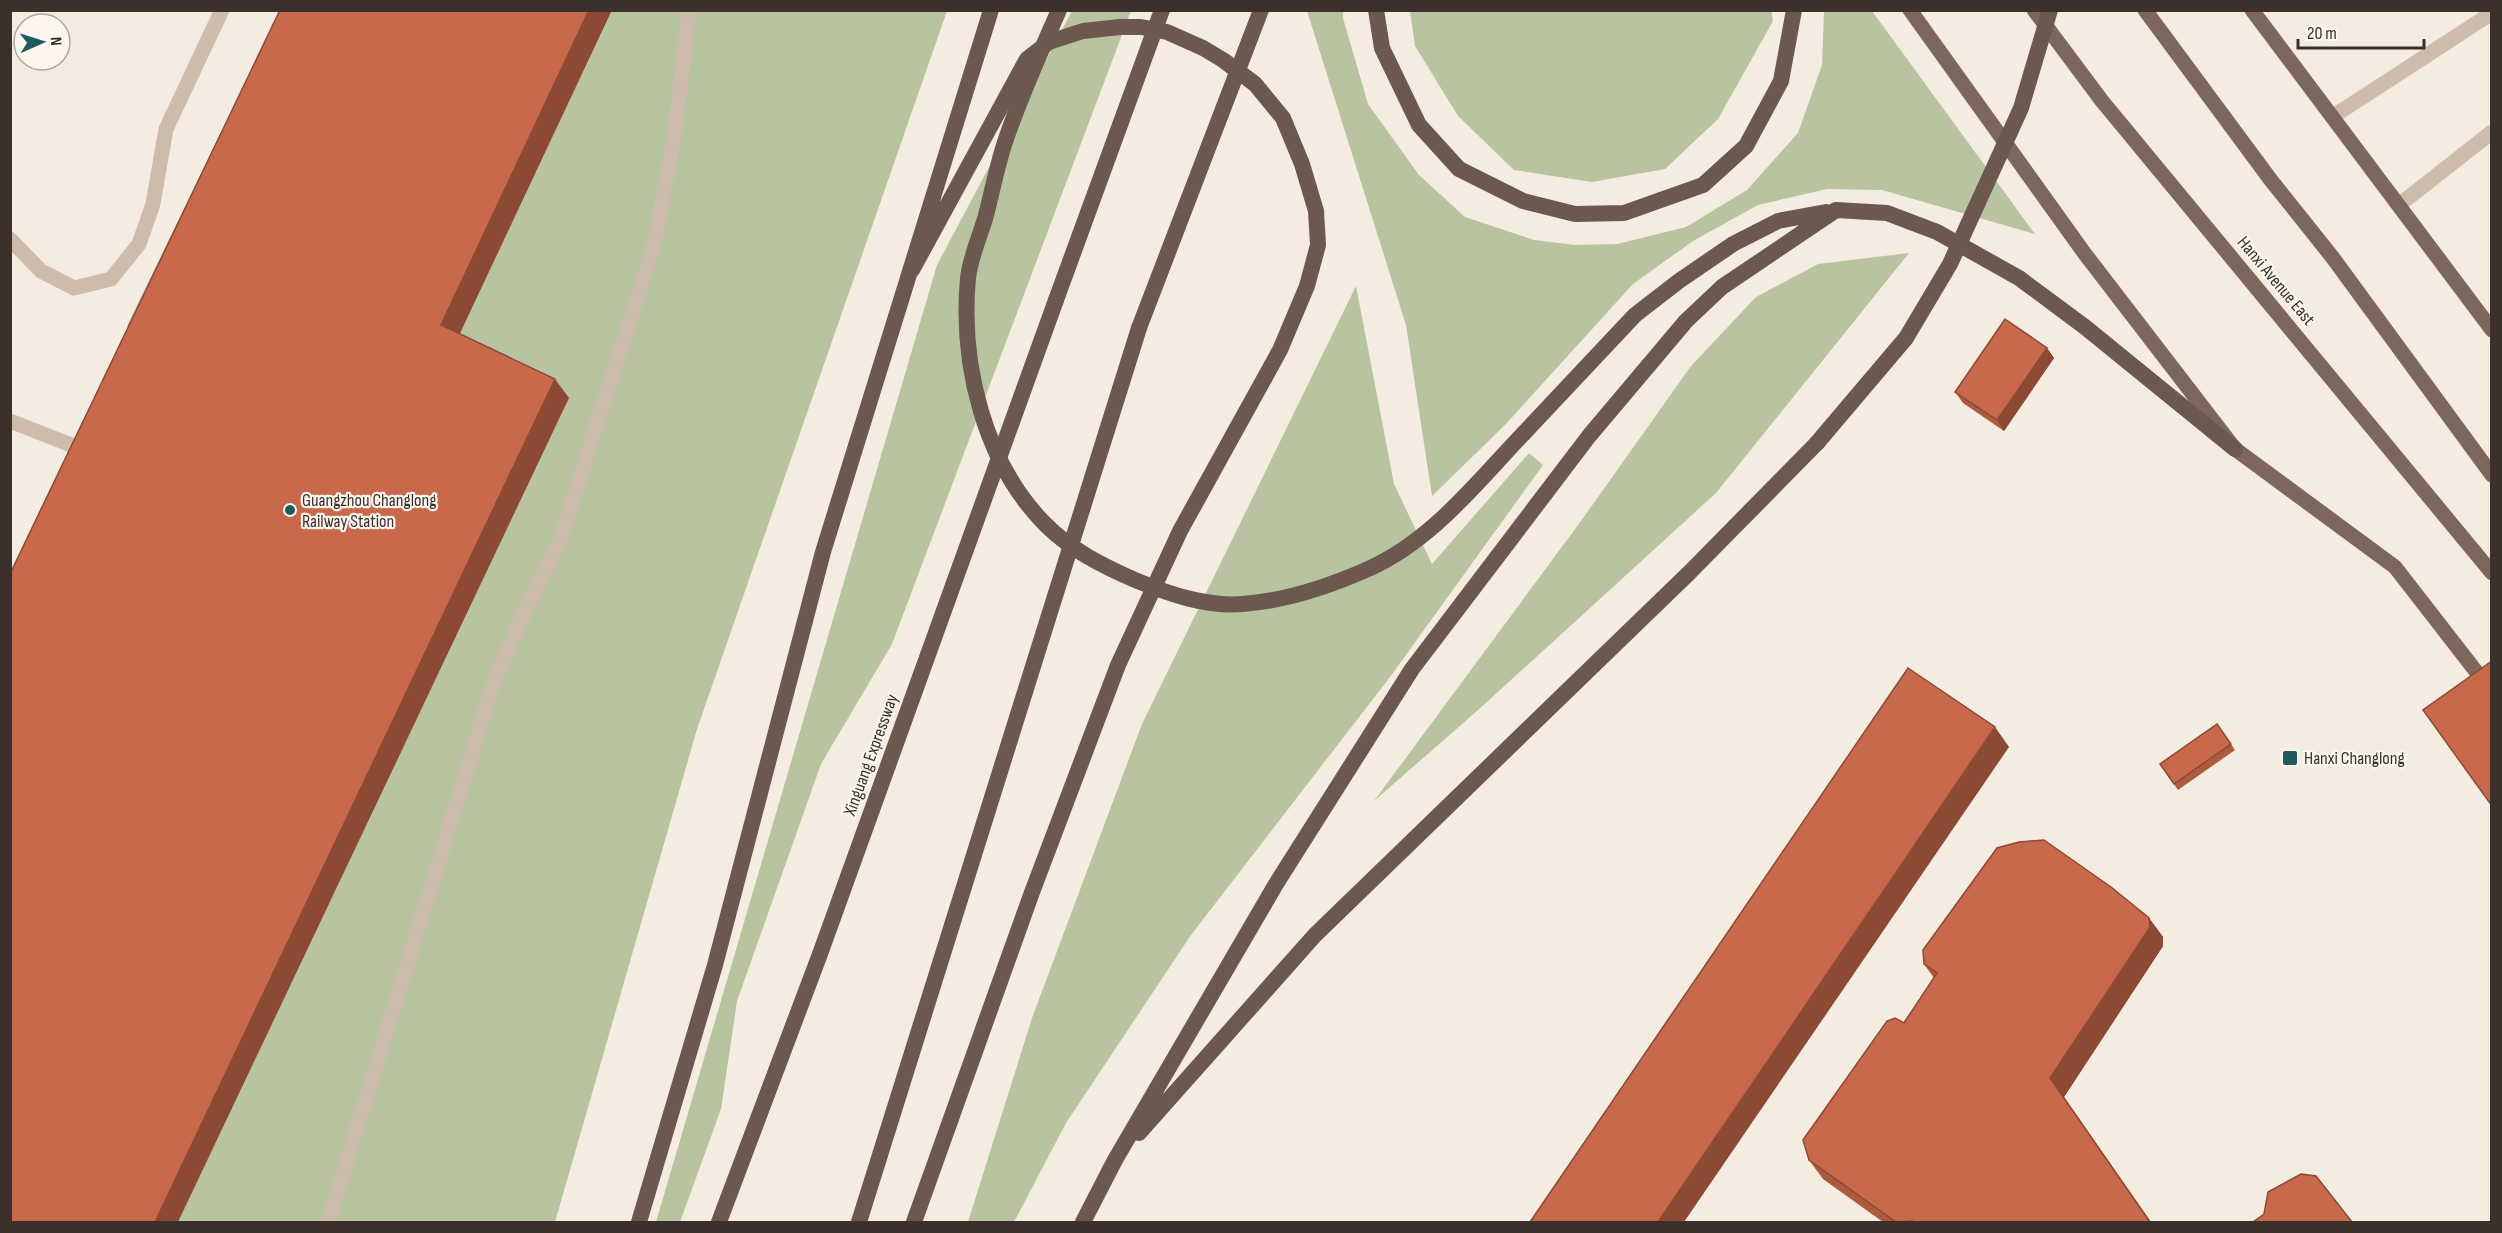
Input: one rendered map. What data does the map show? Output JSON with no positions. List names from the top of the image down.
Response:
{
  "streets": {
    "highway": ["Xinguang Expressway"],
    "main road": ["Hanxi Avenue East"]
  },
  "places": {
    "other": ["Guangzhou Changlong Railway Station"],
    "transit": ["Hanxi Changlong"]
  },
  "scale_bar": "20 m",
  "north": "right"
}
